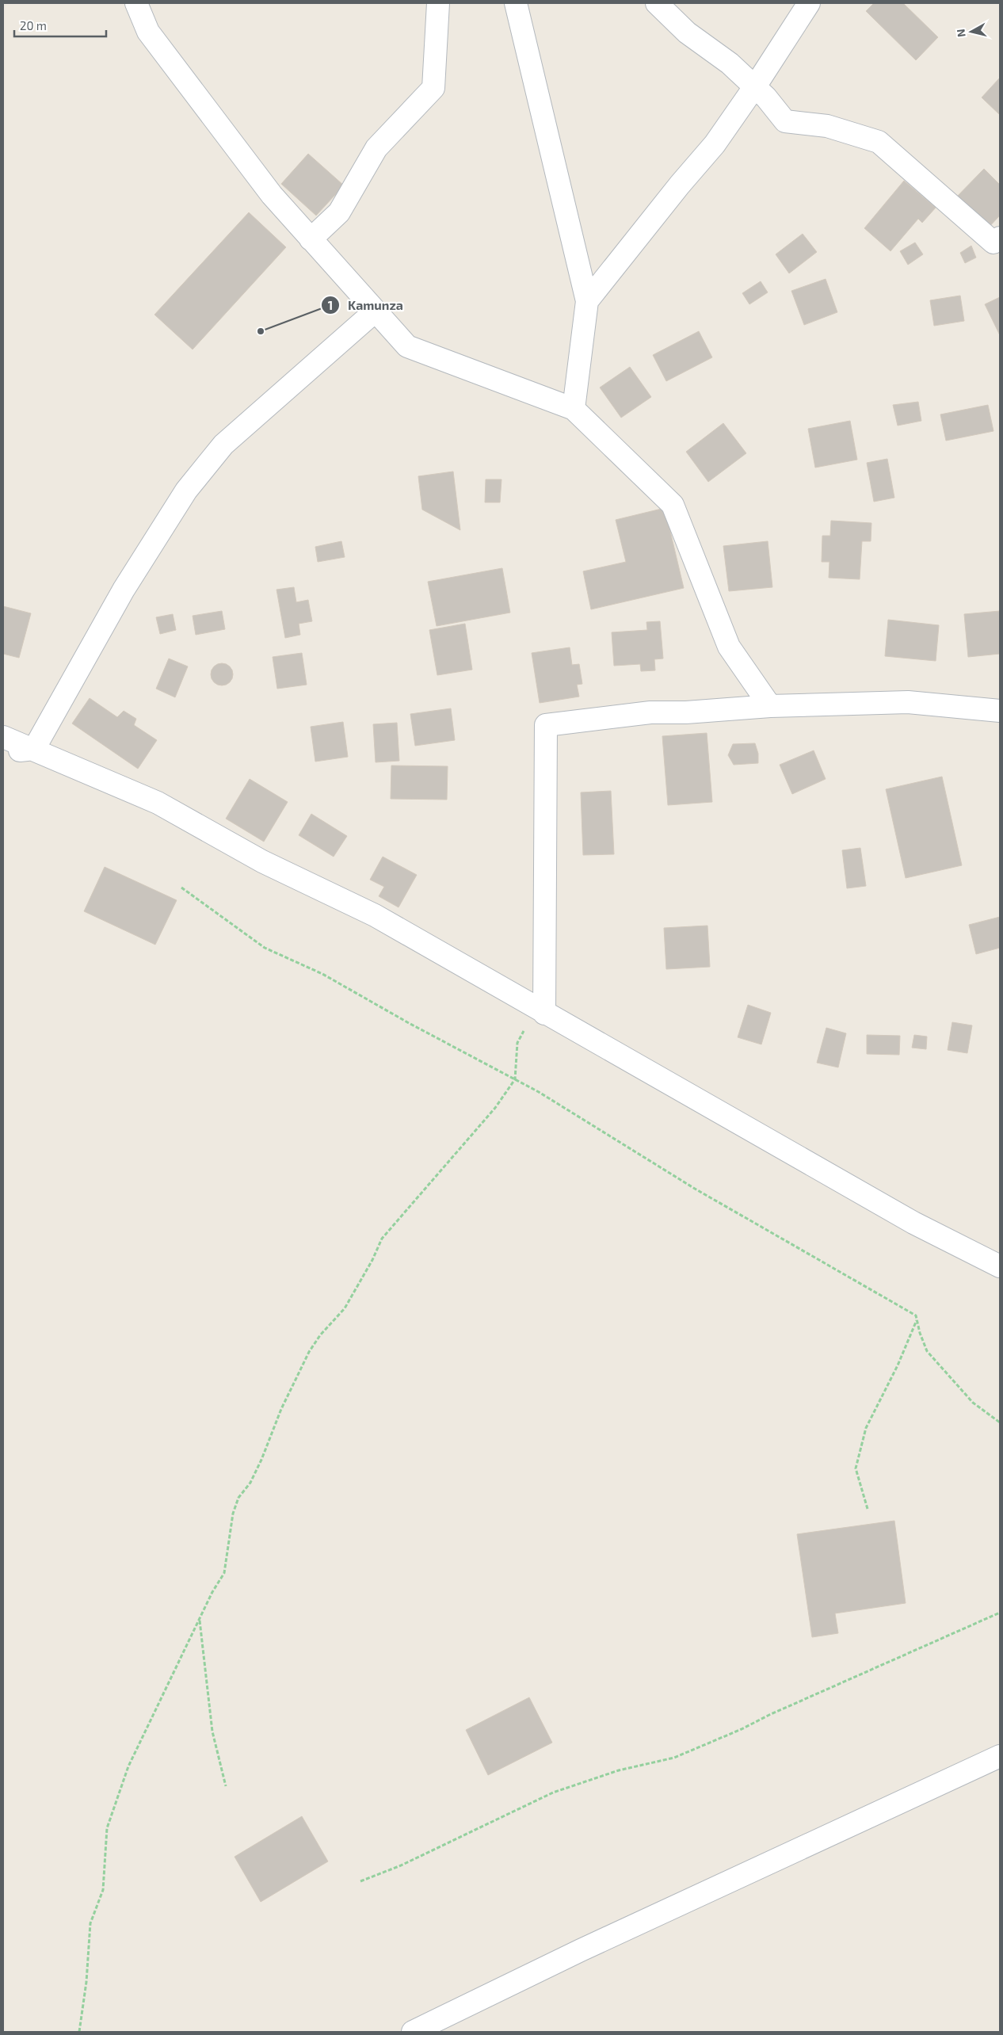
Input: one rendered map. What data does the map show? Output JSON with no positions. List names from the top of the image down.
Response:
{
  "places": ["Kamunza"],
  "scale_bar": "20 m",
  "north": "left"
}
